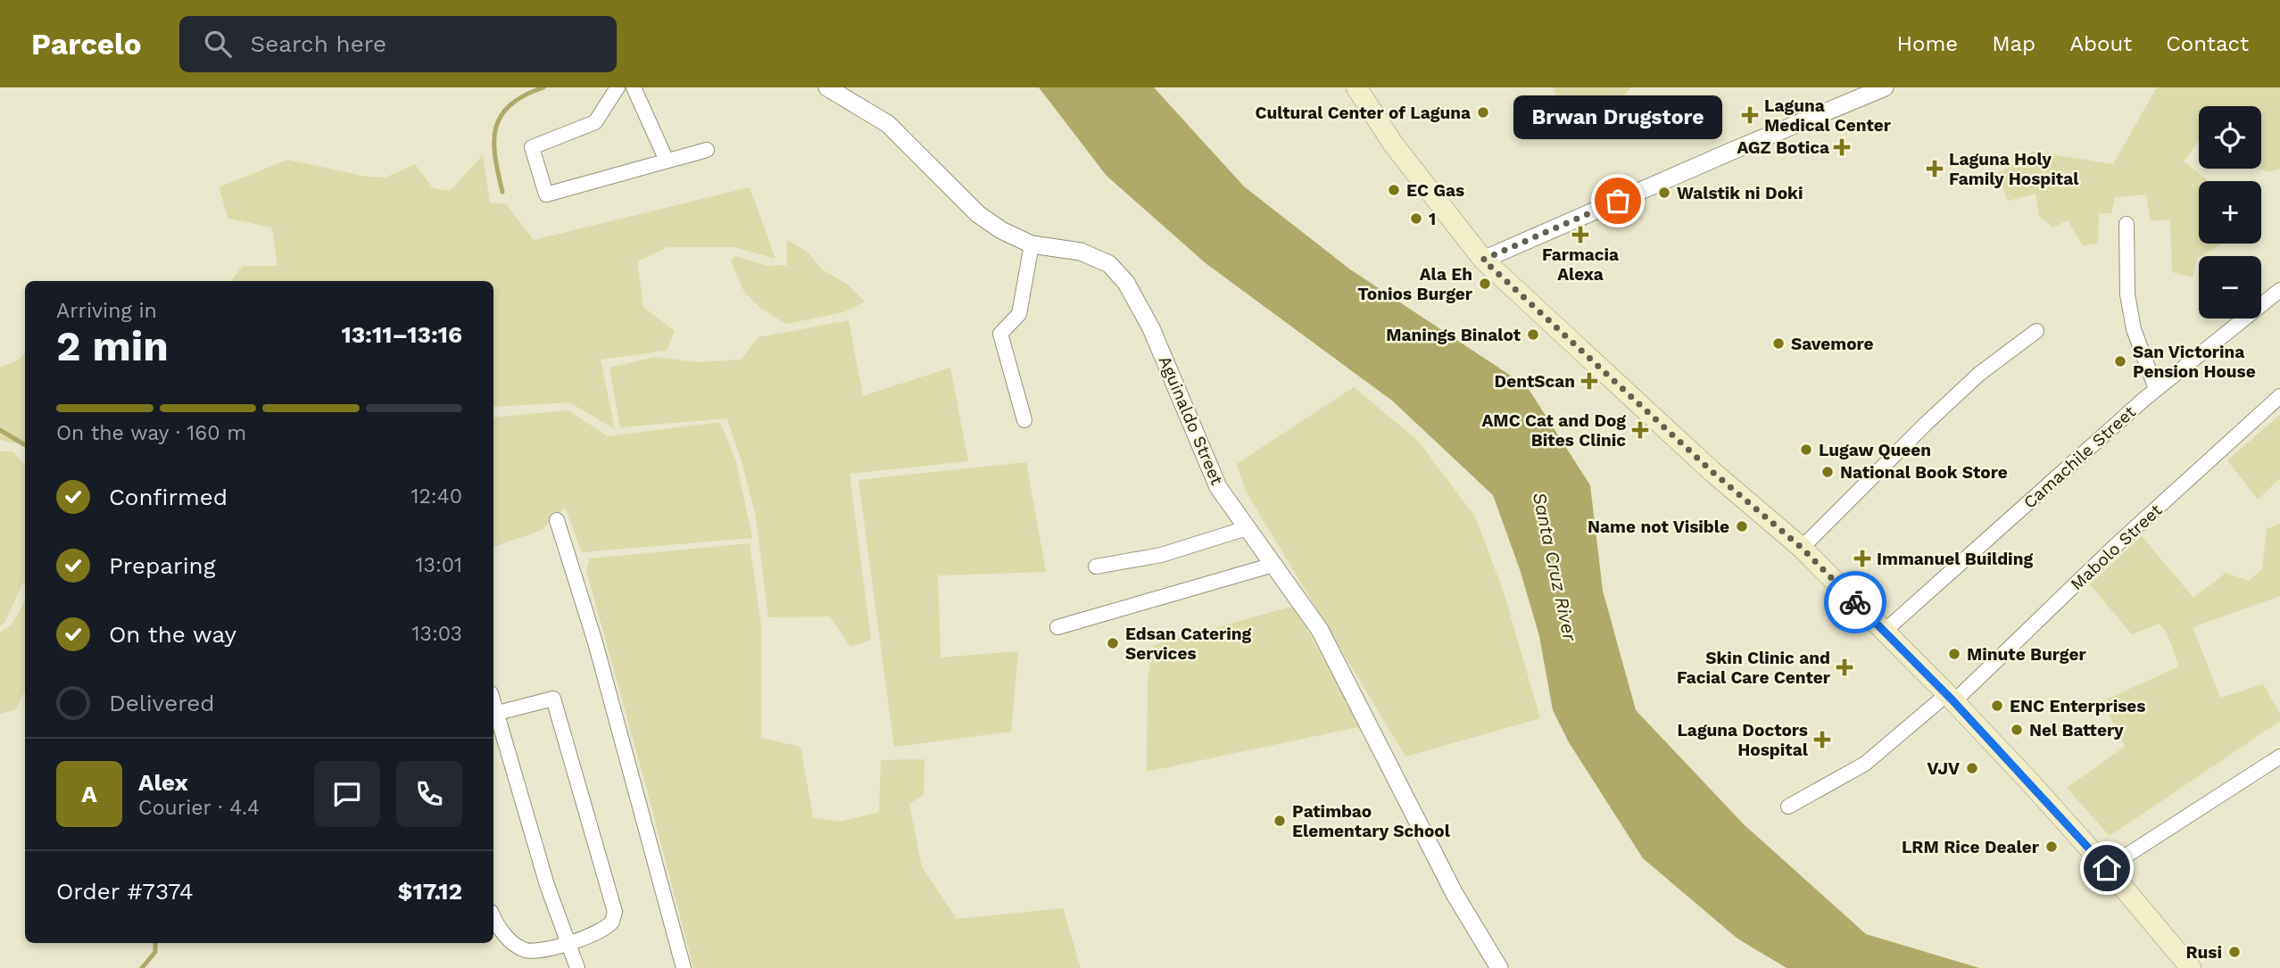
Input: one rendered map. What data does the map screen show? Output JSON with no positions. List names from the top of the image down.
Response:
{
  "streets": {
    "street": ["Aguinaldo Street", "Camachile Street", "Mabolo Street"]
  },
  "water": ["Santa Cruz River"],
  "places": {
    "other": [
      "Cultural Center of Laguna",
      "EC Gas",
      "Walstik ni Doki",
      "Brwan Drugstore",
      "1",
      "Ala Eh Tonios Burger",
      "Manings Binalot",
      "Savemore",
      "San Victorina Pension House",
      "Lugaw Queen",
      "National Book Store",
      "Name not Visible",
      "Edsan Catering Services",
      "Minute Burger",
      "ENC Enterprises",
      "Nel Battery",
      "VJV",
      "Patimbao Elementary School",
      "LRM Rice Dealer",
      "Rusi"
    ],
    "health": [
      "Laguna Medical Center",
      "AGZ Botica",
      "Laguna Holy Family Hospital",
      "Farmacia Alexa",
      "DentScan",
      "AMC Cat and Dog Bites Clinic",
      "Immanuel Building",
      "Skin Clinic and Facial Care Center",
      "Laguna Doctors Hospital"
    ]
  },
  "page": {
    "header": "Parcelo",
    "search": "Search here",
    "nav": [
      "Home",
      "Map",
      "About",
      "Contact"
    ],
    "bubble": "Brwan Drugstore",
    "map_buttons": ["+", "−"],
    "heading": ["2 min", "Arriving in", "13:11–13:16"],
    "panel": [
      "Alex",
      "Courier · 4.4",
      "Order #7374",
      "$17.12"
    ],
    "bar": "On the way · 160 m",
    "list": [
      ["Confirmed", "12:40"],
      ["Preparing", "13:01"],
      ["On the way", "13:03"],
      "Delivered"
    ],
    "round": "A"
  }
}
